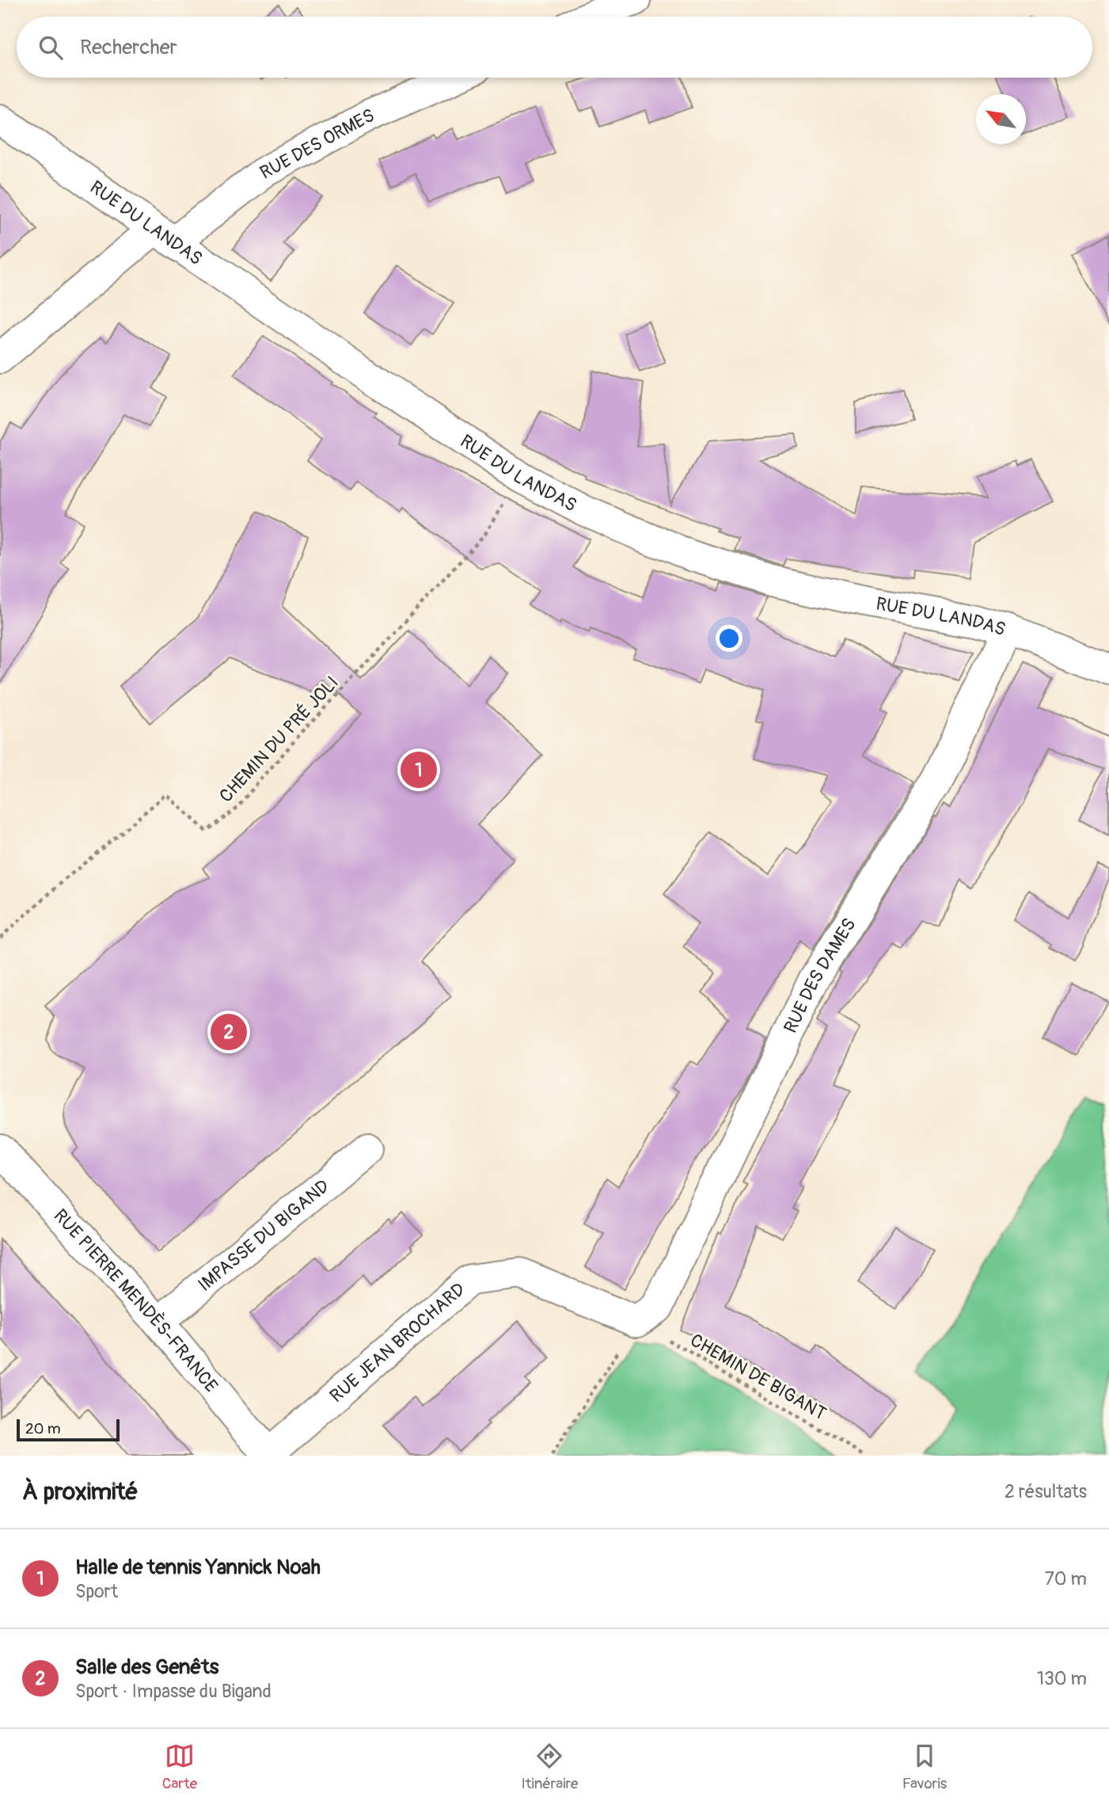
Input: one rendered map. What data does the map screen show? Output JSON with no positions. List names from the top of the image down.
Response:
{
  "streets": {
    "street": [
      "RUE DES ORMES",
      "RUE DU LANDAS",
      "RUE DES DAMES",
      "IMPASSE DU BIGAND",
      "RUE PIERRE MENDÈS-FRANCE",
      "RUE JEAN BROCHARD"
    ],
    "path": ["CHEMIN DU PRÉ JOLI", "CHEMIN DE BIGANT"]
  },
  "crossings": [
    ["RUE DES ORMES", "RUE DU LANDAS"],
    ["RUE DU LANDAS", "CHEMIN DU PRÉ JOLI"],
    ["RUE DU LANDAS", "RUE DES DAMES"],
    ["RUE DES DAMES", "RUE JEAN BROCHARD"],
    ["RUE DES DAMES", "CHEMIN DE BIGANT"],
    ["IMPASSE DU BIGAND", "RUE PIERRE MENDÈS-FRANCE"],
    ["RUE PIERRE MENDÈS-FRANCE", "RUE JEAN BROCHARD"],
    ["RUE JEAN BROCHARD", "CHEMIN DE BIGANT"]
  ],
  "scale_bar": "20 m",
  "north": "top left",
  "page": {
    "search": "Rechercher",
    "pins": ["1", "2"],
    "scale": "20 m",
    "heading": ["À proximité", "2 résultats"],
    "list": [
      {
        "mark": "1",
        "name": "Halle de tennis Yannick Noah",
        "note": "Sport",
        "value": "70 m"
      },
      {
        "mark": "2",
        "name": "Salle des Genêts",
        "note": "Sport · Impasse du Bigand",
        "value": "130 m"
      }
    ],
    "nav": ["Carte", "Itinéraire", "Favoris"]
  }
}
